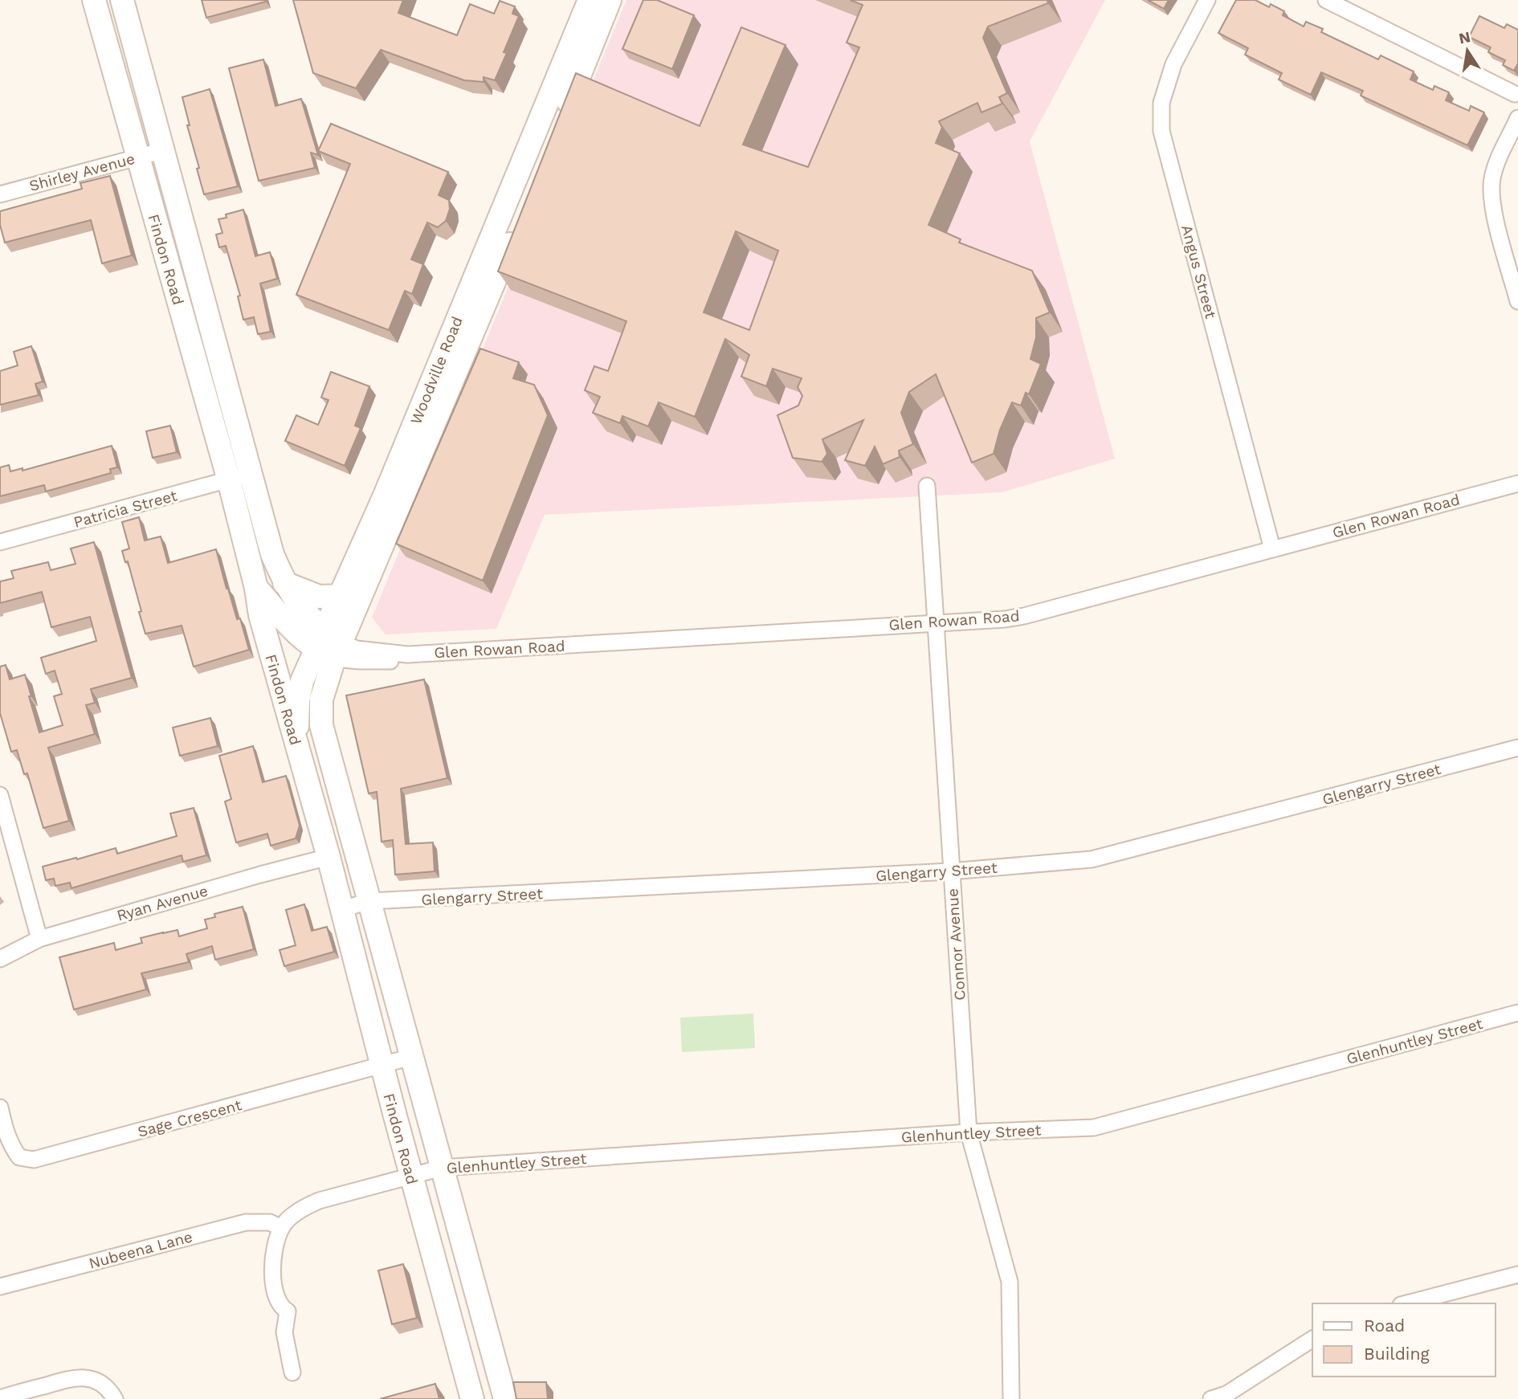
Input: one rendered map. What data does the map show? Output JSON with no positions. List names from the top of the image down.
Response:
{
  "streets": {
    "main road": ["Findon Road", "Woodville Road"],
    "street": [
      "Shirley Avenue",
      "Angus Street",
      "Patricia Street",
      "Glen Rowan Road",
      "Glengarry Street",
      "Ryan Avenue",
      "Connor Avenue",
      "Glenhuntley Street",
      "Sage Crescent",
      "Nubeena Lane"
    ]
  },
  "crossings": [
    ["Shirley Avenue", "Findon Road"],
    ["Findon Road", "Woodville Road"],
    ["Findon Road", "Patricia Street"],
    ["Findon Road", "Glen Rowan Road"],
    ["Findon Road", "Glengarry Street"],
    ["Findon Road", "Ryan Avenue"],
    ["Findon Road", "Glenhuntley Street"],
    ["Findon Road", "Sage Crescent"],
    ["Angus Street", "Glen Rowan Road"],
    ["Woodville Road", "Glen Rowan Road"],
    ["Glen Rowan Road", "Connor Avenue"],
    ["Glengarry Street", "Connor Avenue"],
    ["Connor Avenue", "Glenhuntley Street"],
    ["Glenhuntley Street", "Nubeena Lane"]
  ],
  "legend": ["Road", "Building"],
  "north": "top"
}
